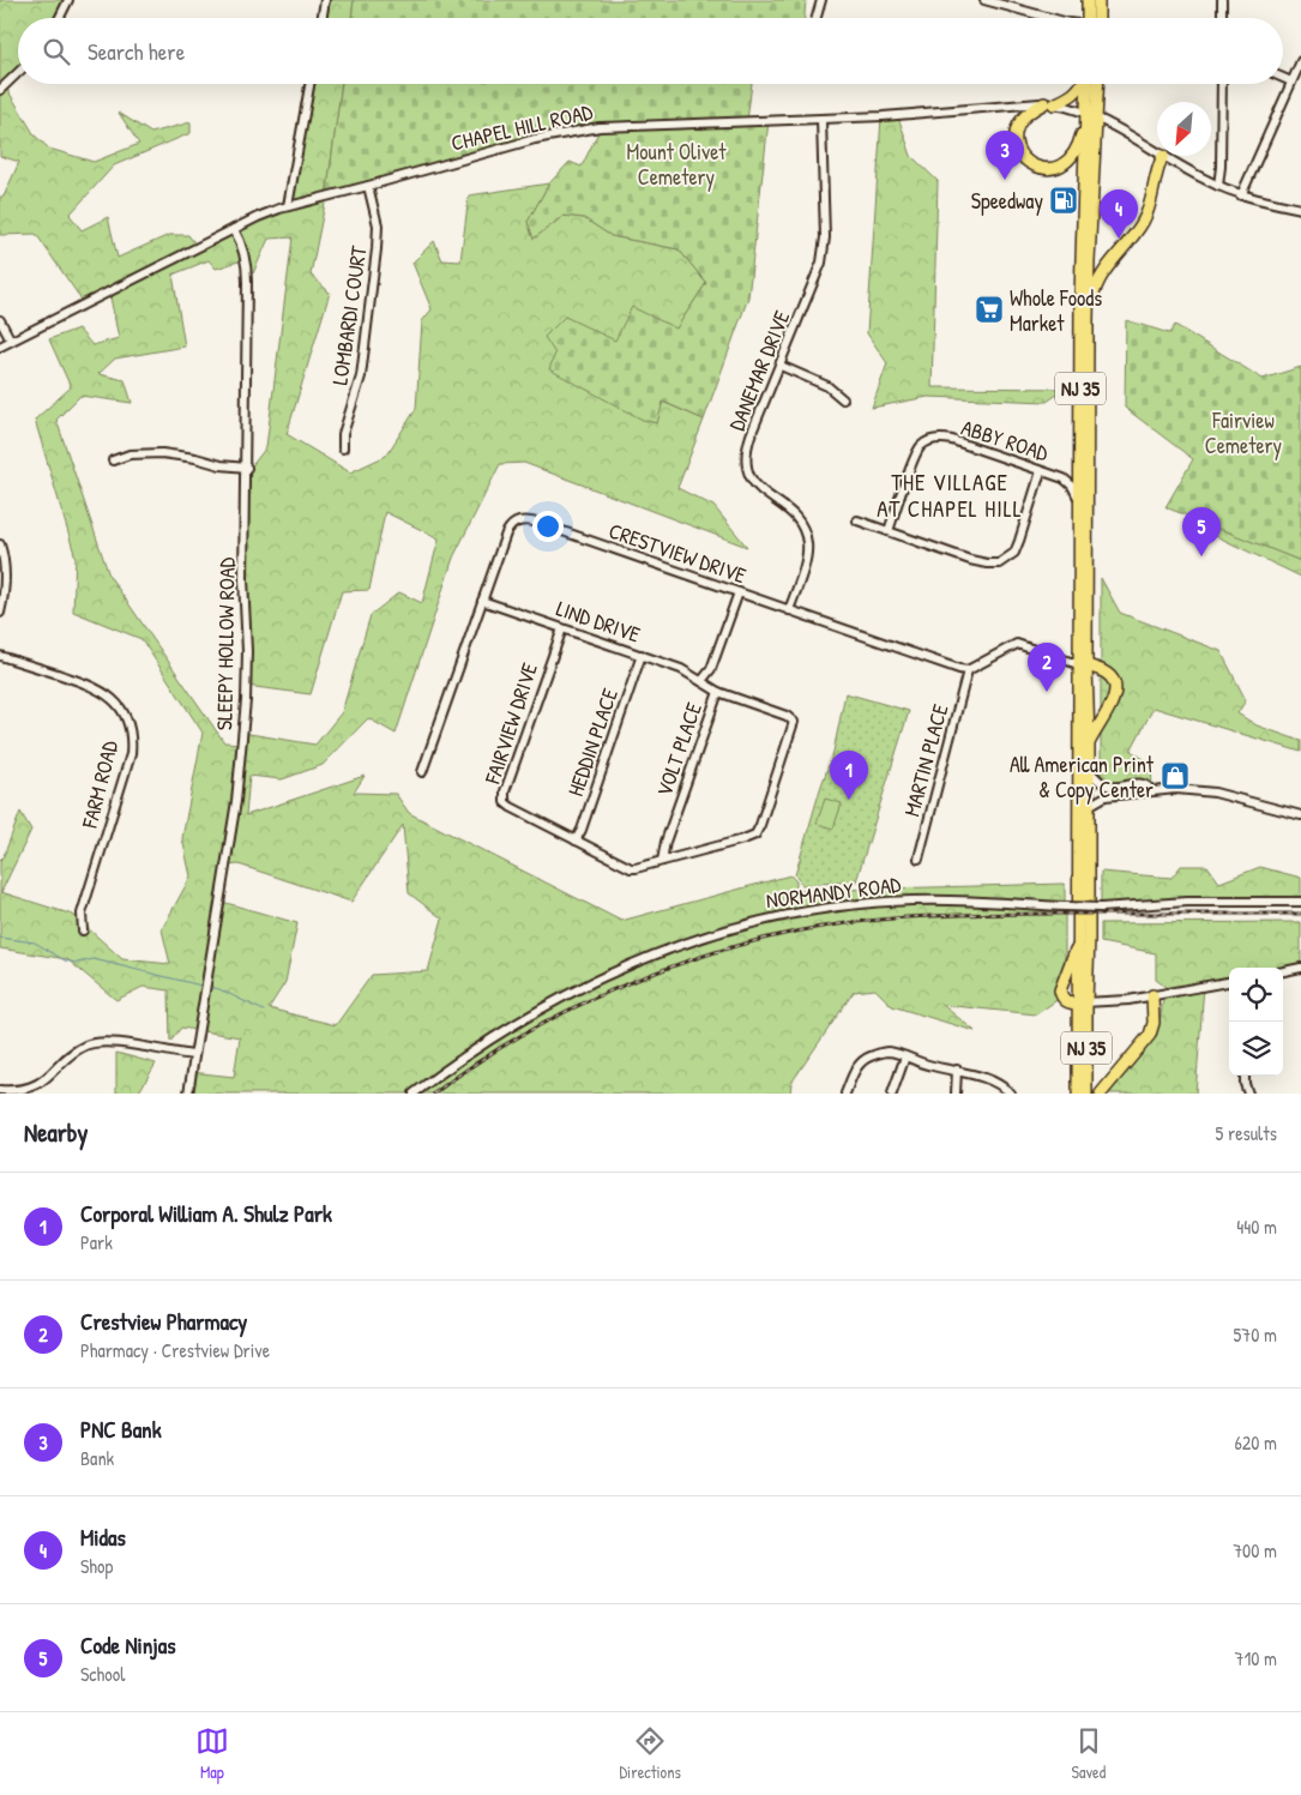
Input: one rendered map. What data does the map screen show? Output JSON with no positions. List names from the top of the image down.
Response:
{
  "streets": {
    "highway": ["NJ 35"],
    "street": [
      "CHAPEL HILL ROAD",
      "LOMBARDI COURT",
      "DANEMAR DRIVE",
      "ABBY ROAD",
      "CRESTVIEW DRIVE",
      "LIND DRIVE",
      "SLEEPY HOLLOW ROAD",
      "FAIRVIEW DRIVE",
      "HEDDIN PLACE",
      "VOLT PLACE",
      "MARTIN PLACE",
      "FARM ROAD",
      "NORMANDY ROAD"
    ]
  },
  "crossings": [
    ["CHAPEL HILL ROAD", "LOMBARDI COURT"],
    ["CHAPEL HILL ROAD", "DANEMAR DRIVE"],
    ["CHAPEL HILL ROAD", "NJ 35"],
    ["CHAPEL HILL ROAD", "SLEEPY HOLLOW ROAD"],
    ["DANEMAR DRIVE", "CRESTVIEW DRIVE"],
    ["NJ 35", "ABBY ROAD"],
    ["CRESTVIEW DRIVE", "LIND DRIVE"],
    ["CRESTVIEW DRIVE", "VOLT PLACE"],
    ["CRESTVIEW DRIVE", "MARTIN PLACE"],
    ["LIND DRIVE", "FAIRVIEW DRIVE"],
    ["LIND DRIVE", "HEDDIN PLACE"],
    ["LIND DRIVE", "VOLT PLACE"],
    ["FAIRVIEW DRIVE", "HEDDIN PLACE"],
    ["FAIRVIEW DRIVE", "VOLT PLACE"]
  ],
  "districts": ["THE VILLAGE AT CHAPEL HILL"],
  "parks": ["Mount Olivet Cemetery", "Fairview Cemetery"],
  "places": {
    "fuel station": ["Speedway"],
    "supermarket": ["Whole Foods Market"],
    "shop": ["All American Print & Copy Center"]
  },
  "north": "bottom left",
  "page": {
    "search": "Search here",
    "pins": [
      "3",
      "4",
      "5",
      "2",
      "1"
    ],
    "heading": ["Nearby", "5 results"],
    "list": [
      {
        "mark": "1",
        "name": "Corporal William A. Shulz Park",
        "note": "Park",
        "value": "440 m"
      },
      {
        "mark": "2",
        "name": "Crestview Pharmacy",
        "note": "Pharmacy · Crestview Drive",
        "value": "570 m"
      },
      {
        "mark": "3",
        "name": "PNC Bank",
        "note": "Bank",
        "value": "620 m"
      },
      {
        "mark": "4",
        "name": "Midas",
        "note": "Shop",
        "value": "700 m"
      },
      {
        "mark": "5",
        "name": "Code Ninjas",
        "note": "School",
        "value": "710 m"
      }
    ],
    "nav": ["Map", "Directions", "Saved"]
  }
}
